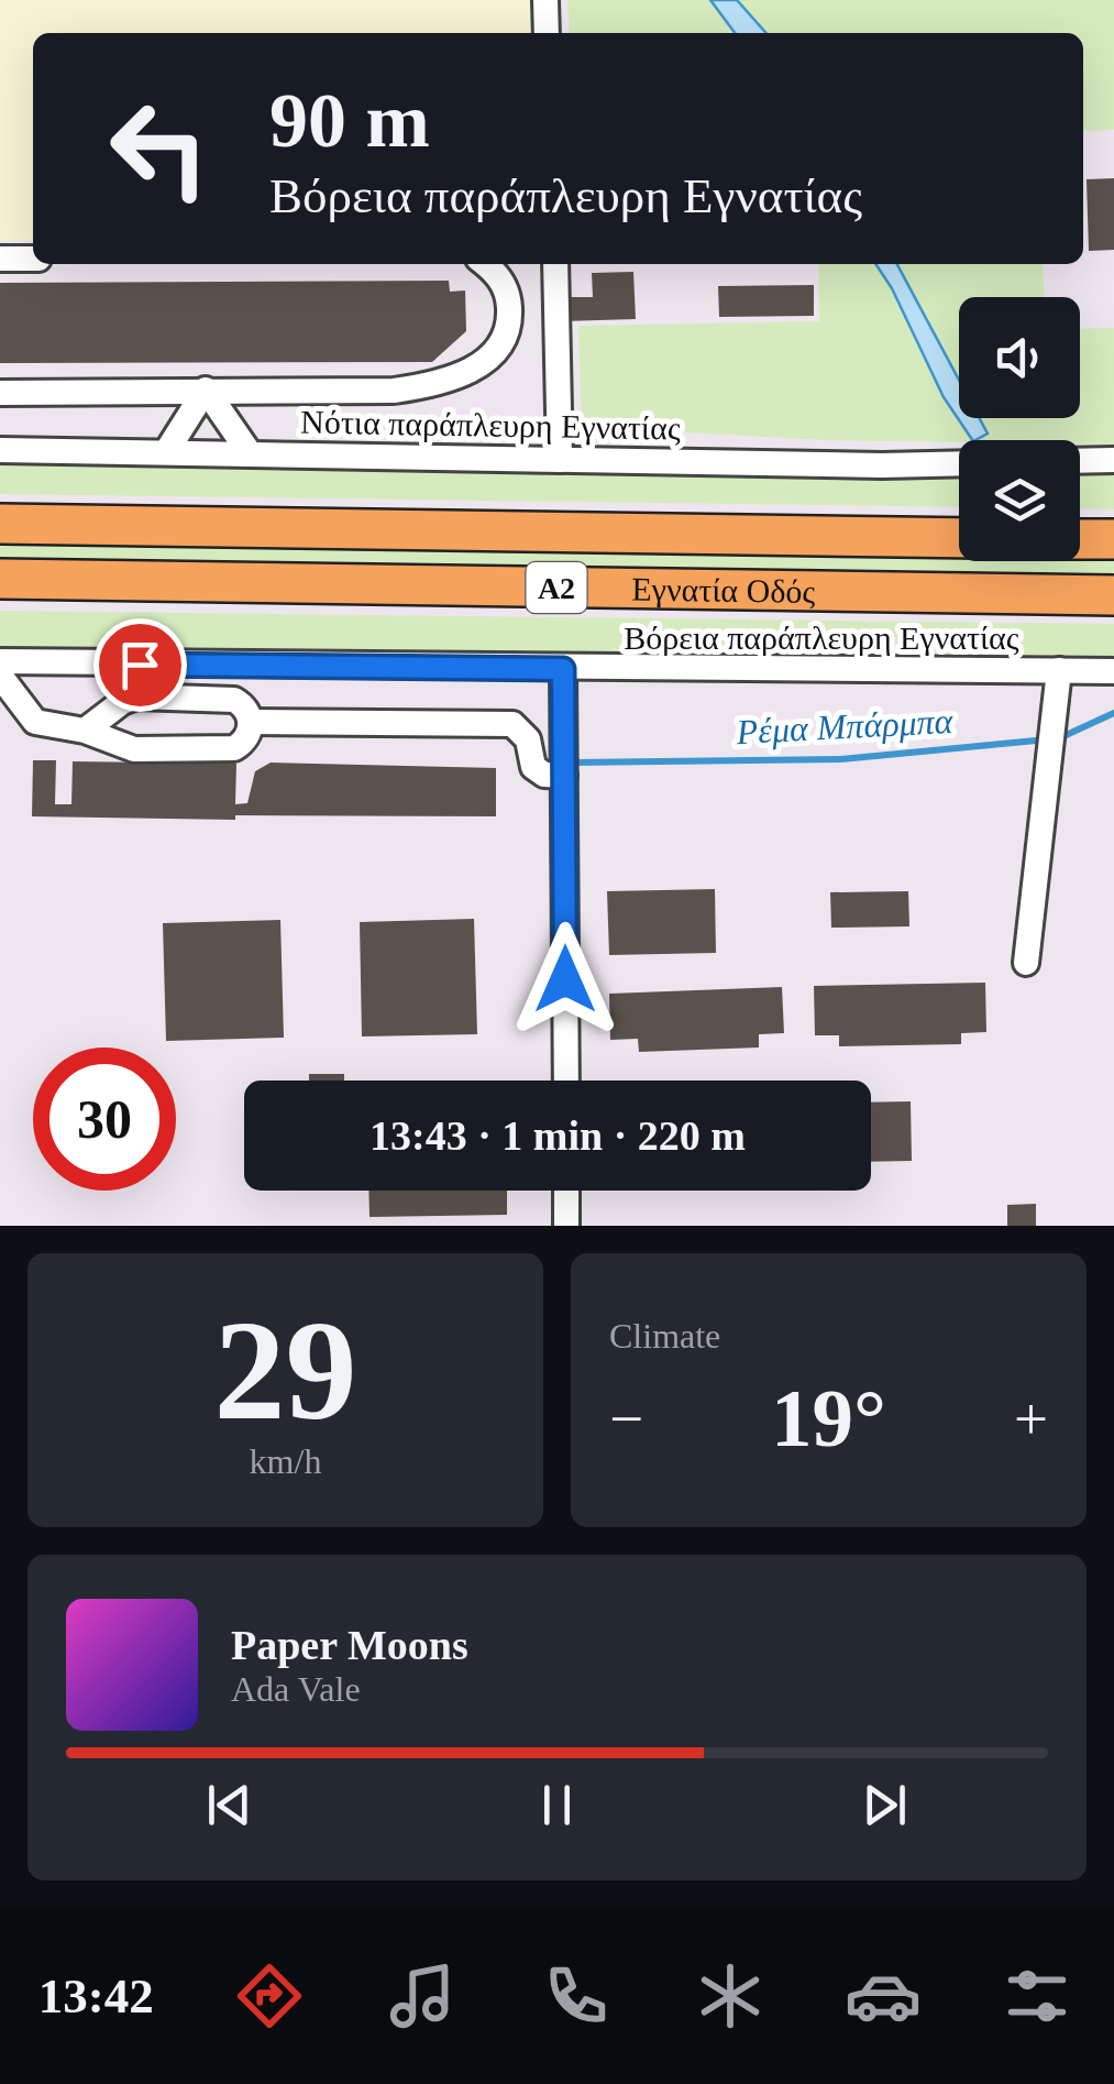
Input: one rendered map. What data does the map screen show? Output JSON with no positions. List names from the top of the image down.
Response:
{
  "streets": {
    "highway": ["Α2", "Εγνατία Οδός"],
    "street": ["Νότια παράπλευρη Εγνατίας", "Βόρεια παράπλευρη Εγνατίας"]
  },
  "water": ["Ρέμα Μπάρμπα"],
  "page": {
    "turn": ["90 m", "Βόρεια παράπλευρη Εγνατίας"],
    "limit": "30",
    "trip": "13:43 · 1 min · 220 m",
    "tile": [
      ["29", "km/h"],
      "Climate"
    ],
    "heat": ["−", "19°", "+"],
    "song": ["Paper Moons", "Ada Vale"],
    "tabs": "13:42"
  }
}
